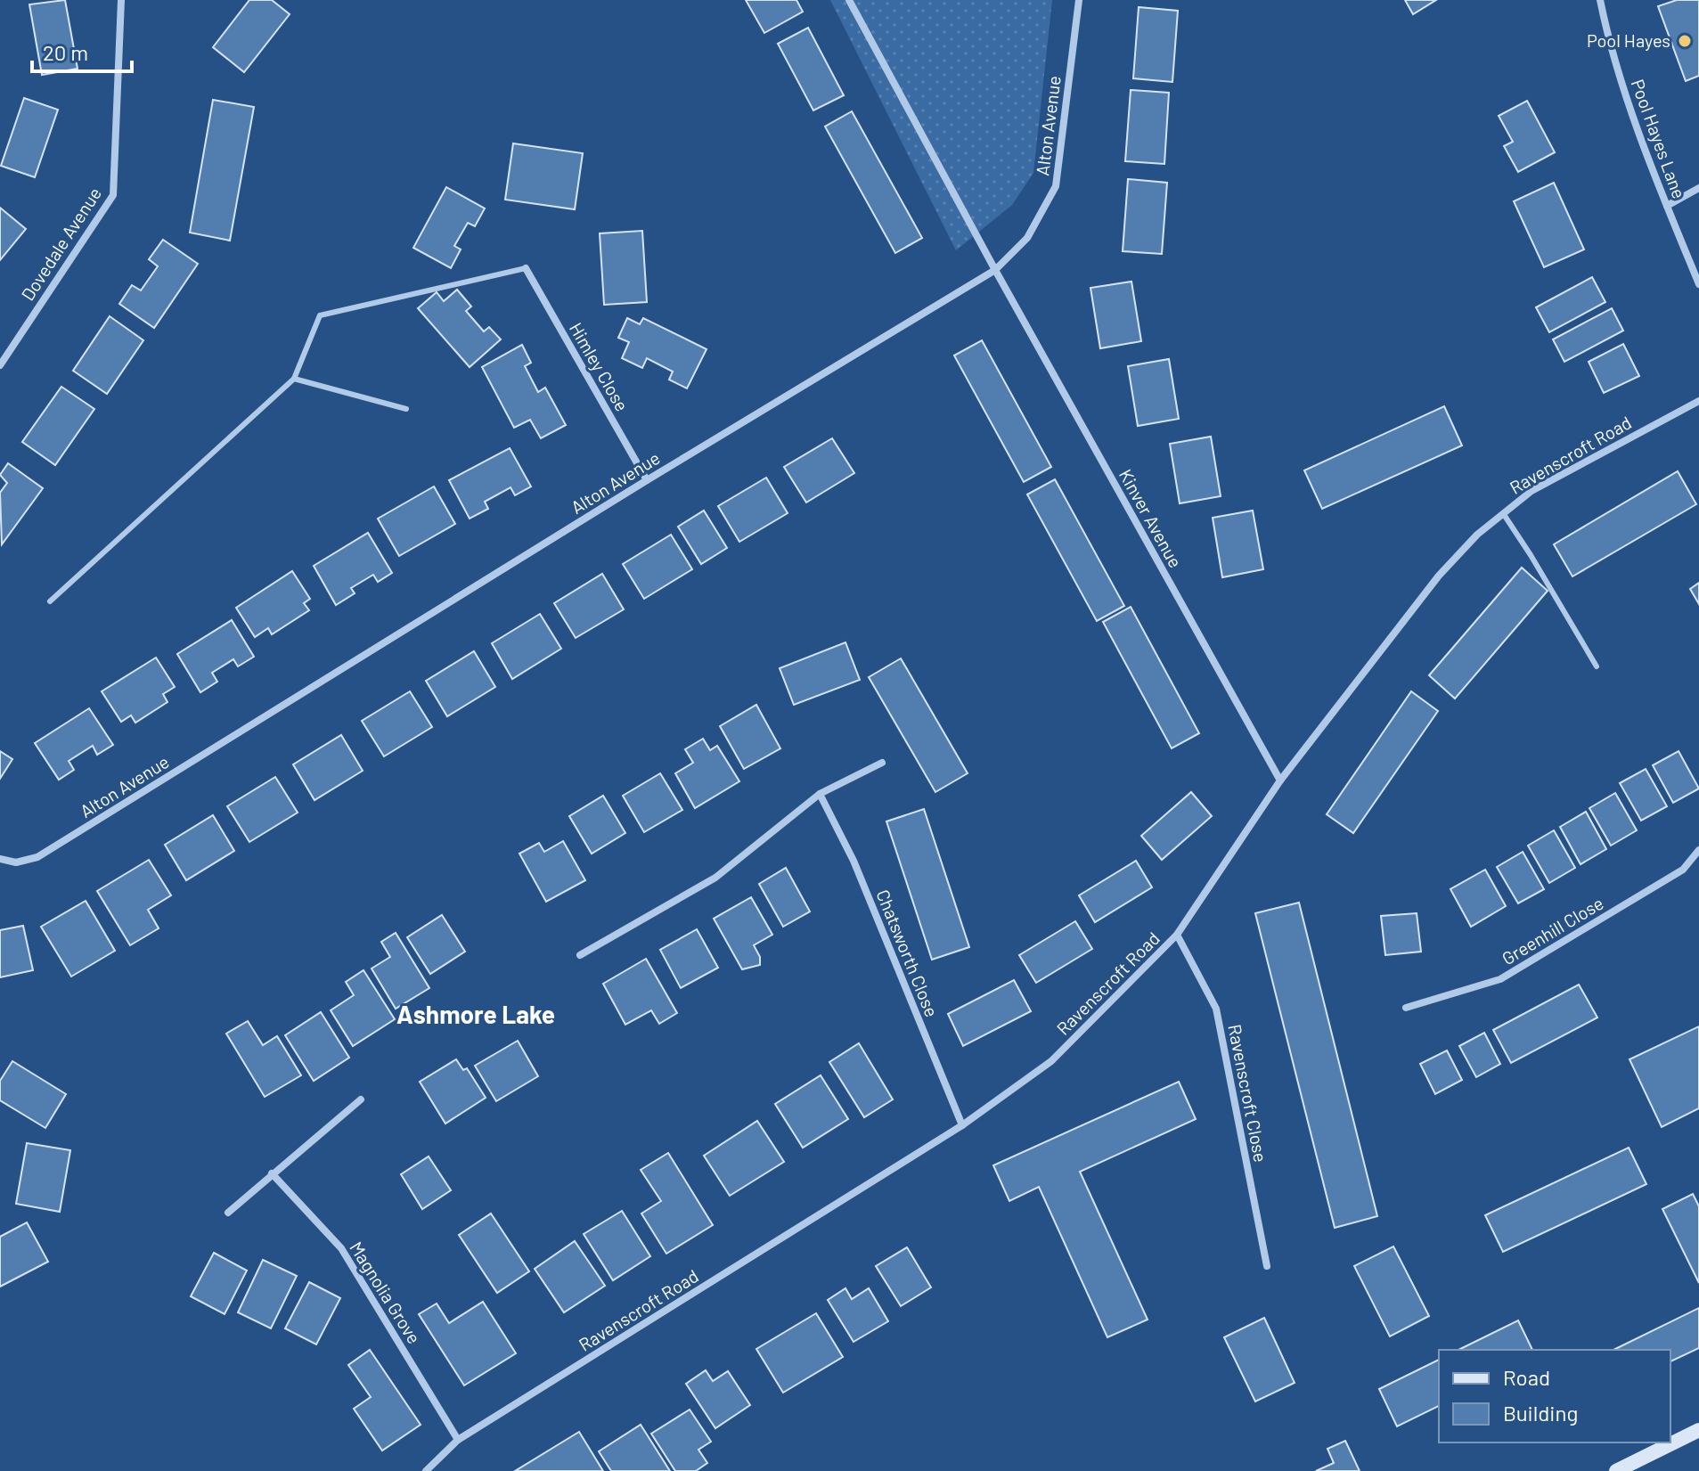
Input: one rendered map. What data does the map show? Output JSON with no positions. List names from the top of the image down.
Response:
{
  "streets": {
    "street": [
      "Alton Avenue",
      "Pool Hayes Lane",
      "Dovedale Avenue",
      "Himley Close",
      "Ravenscroft Road",
      "Kinver Avenue",
      "Greenhill Close",
      "Chatsworth Close",
      "Ravenscroft Close",
      "Magnolia Grove"
    ]
  },
  "crossings": [
    ["Alton Avenue", "Himley Close"],
    ["Alton Avenue", "Kinver Avenue"],
    ["Ravenscroft Road", "Kinver Avenue"],
    ["Ravenscroft Road", "Chatsworth Close"],
    ["Ravenscroft Road", "Ravenscroft Close"],
    ["Ravenscroft Road", "Magnolia Grove"]
  ],
  "districts": ["Ashmore Lake"],
  "places": ["Pool Hayes"],
  "legend": ["Road", "Building"],
  "scale_bar": "20 m"
}
